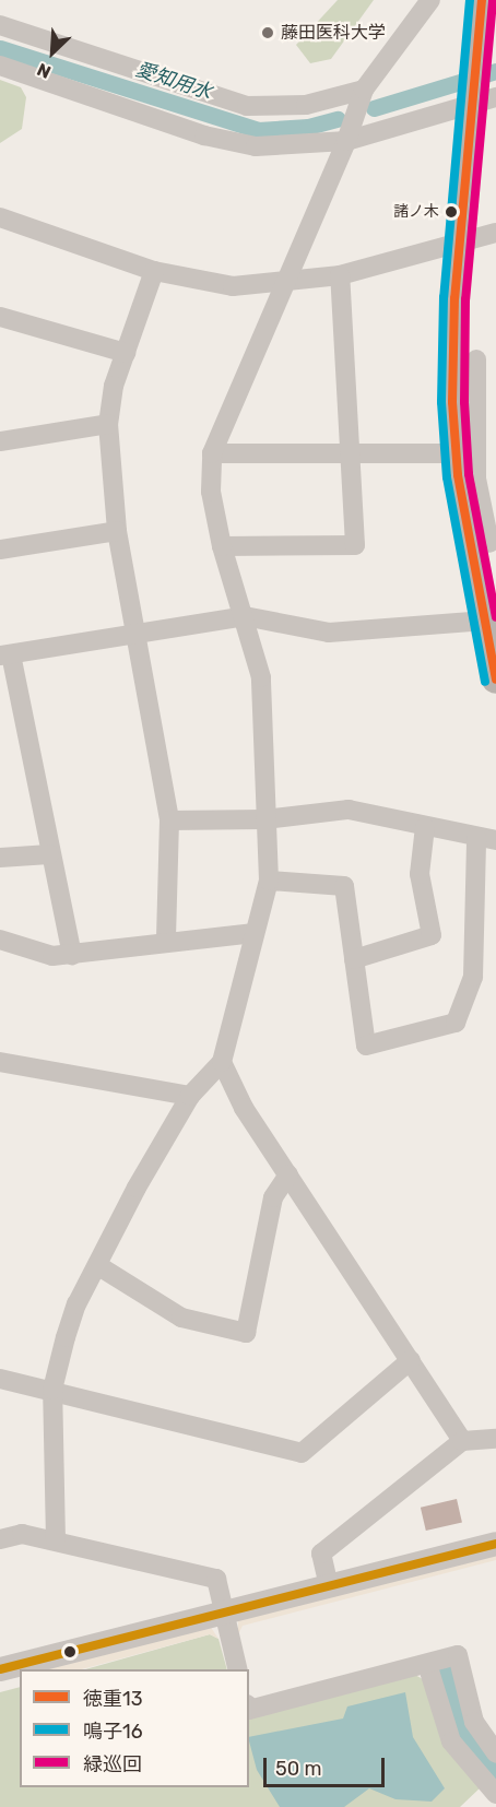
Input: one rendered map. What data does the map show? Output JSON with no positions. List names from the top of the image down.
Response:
{
  "water": ["愛知用水"],
  "places": ["藤田医科大学", "諸ノ木"],
  "lines": ["transit line 徳重13", "transit line 鳴子16", "transit line 緑巡回"],
  "legend": ["徳重13", "鳴子16", "緑巡回"],
  "scale_bar": "50 m",
  "north": "bottom left"
}
